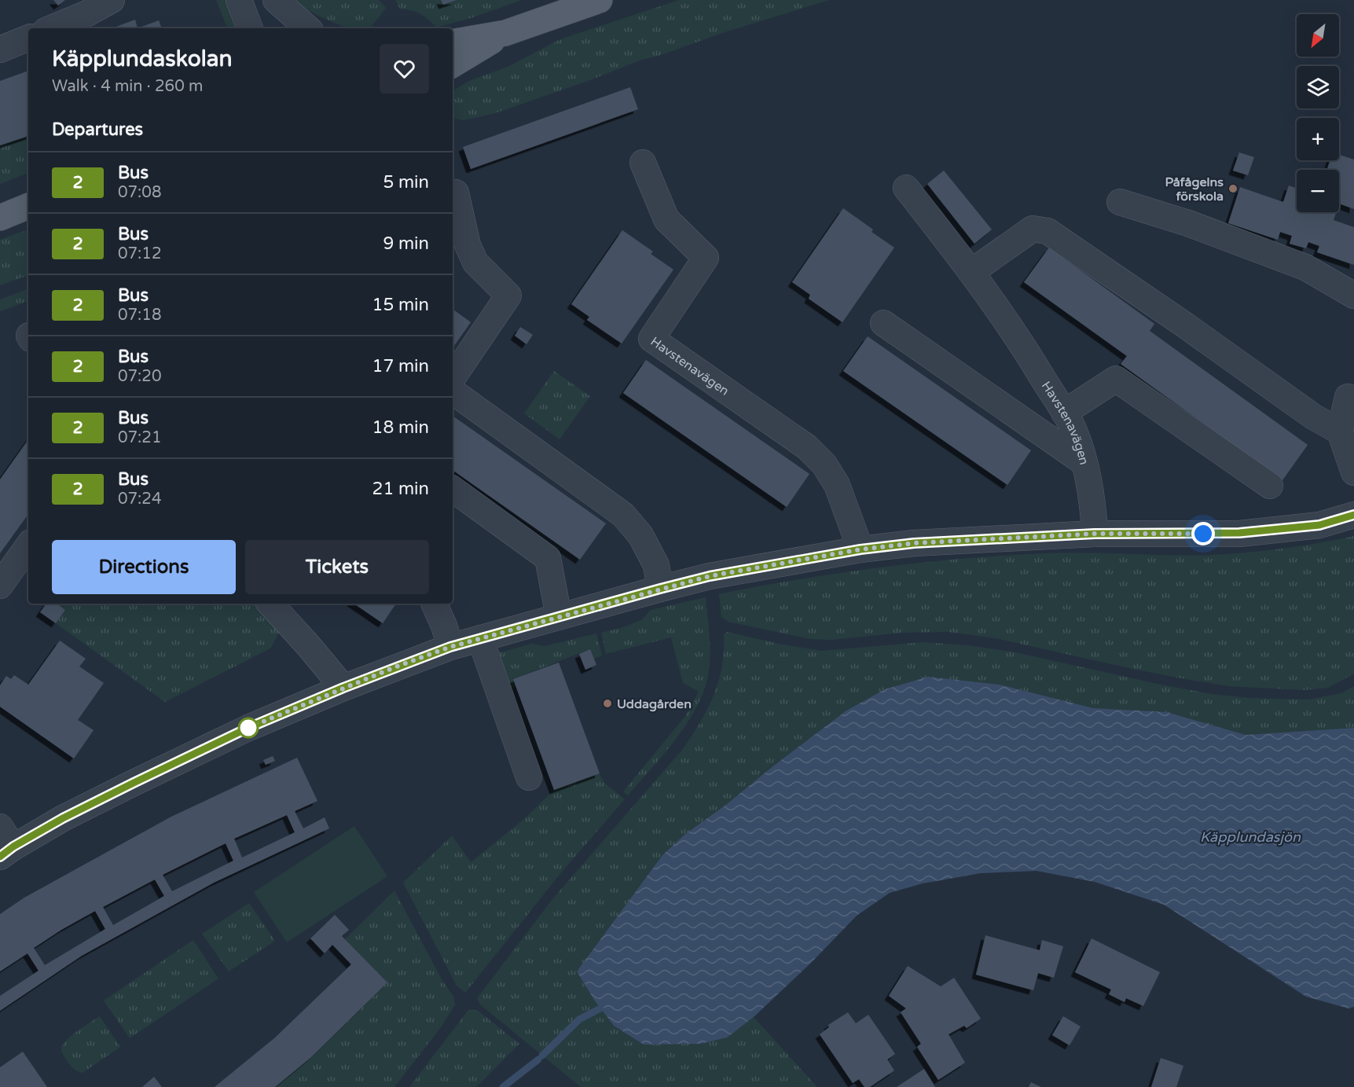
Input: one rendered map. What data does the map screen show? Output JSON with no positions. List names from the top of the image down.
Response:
{
  "streets": {
    "street": ["Havstenavägen"]
  },
  "water": ["Käpplundasjön"],
  "places": ["Påfågelns förskola", "Uddagården"],
  "lines": ["bus line 2"],
  "north": "bottom left",
  "page": {
    "map_buttons": ["+", "−"],
    "heading": [
      ["Käpplundaskolan", "Walk · 4 min · 260 m"],
      "Departures"
    ],
    "list": [
      {
        "mark": "2",
        "name": "Bus",
        "note": "07:08",
        "value": "5 min"
      },
      {
        "mark": "2",
        "name": "Bus",
        "note": "07:12",
        "value": "9 min"
      },
      {
        "mark": "2",
        "name": "Bus",
        "note": "07:18",
        "value": "15 min"
      },
      {
        "mark": "2",
        "name": "Bus",
        "note": "07:20",
        "value": "17 min"
      },
      {
        "mark": "2",
        "name": "Bus",
        "note": "07:21",
        "value": "18 min"
      },
      {
        "mark": "2",
        "name": "Bus",
        "note": "07:24",
        "value": "21 min"
      }
    ],
    "buttons": ["Directions", "Tickets"]
  }
}
